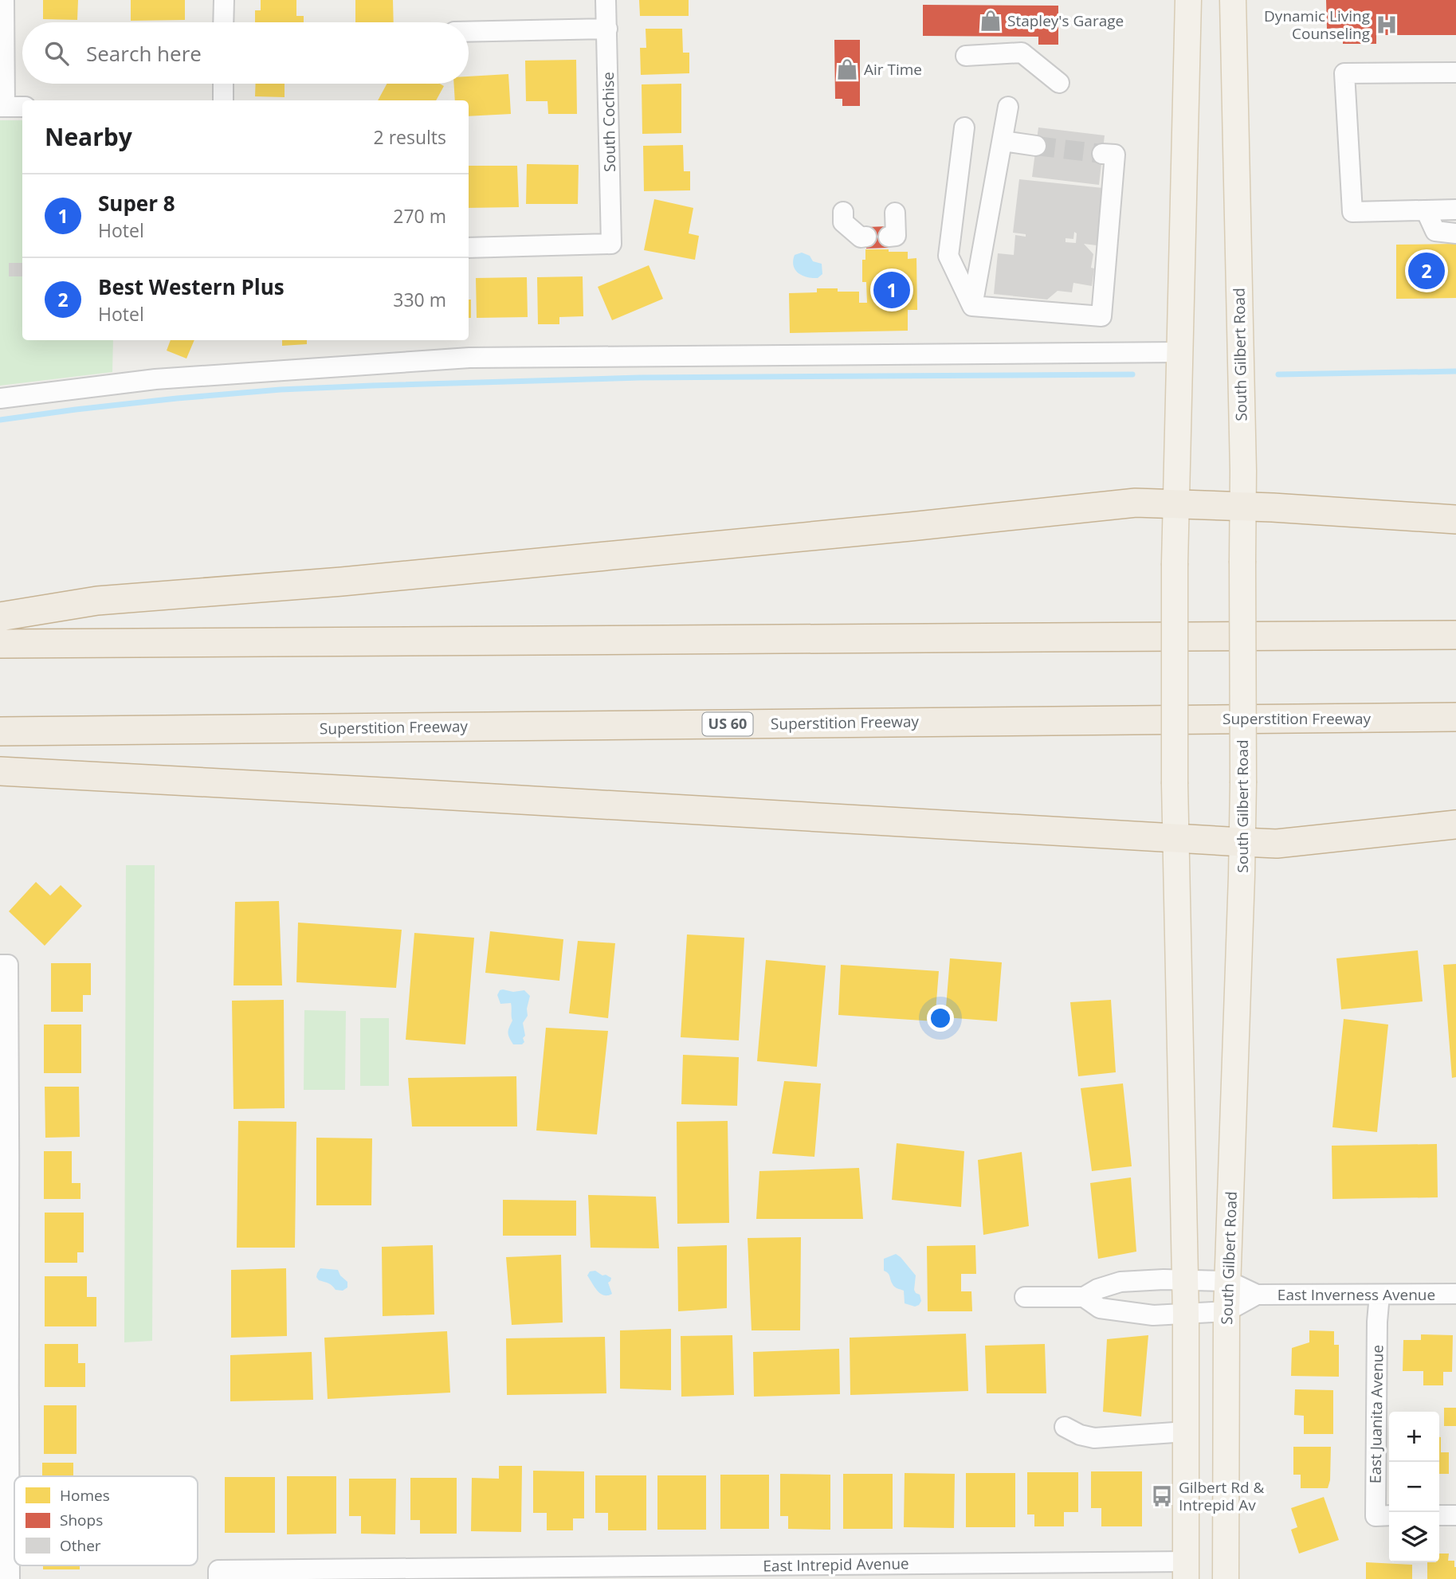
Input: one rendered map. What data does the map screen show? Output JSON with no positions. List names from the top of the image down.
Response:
{
  "streets": {
    "highway": ["Superstition Freeway", "US 60"],
    "main road": ["South Gilbert Road"],
    "street": [
      "South Cochise",
      "East Inverness Avenue",
      "East Juanita Avenue",
      "East Intrepid Avenue"
    ]
  },
  "crossings": [
    ["South Gilbert Road", "East Inverness Avenue"],
    ["East Inverness Avenue", "East Juanita Avenue"]
  ],
  "places": {
    "shop": ["Stapley's Garage", "Air Time"],
    "hospital": ["Dynamic Living Counseling"],
    "bus stop": ["Gilbert Rd & Intrepid Av"]
  },
  "legend": ["Homes", "Shops", "Other"],
  "page": {
    "search": "Search here",
    "heading": ["Nearby", "2 results"],
    "list": [
      {
        "mark": "1",
        "name": "Super 8",
        "note": "Hotel",
        "value": "270 m"
      },
      {
        "mark": "2",
        "name": "Best Western Plus",
        "note": "Hotel",
        "value": "330 m"
      }
    ],
    "pins": ["2", "1"],
    "map_buttons": ["+", "−"]
  }
}
